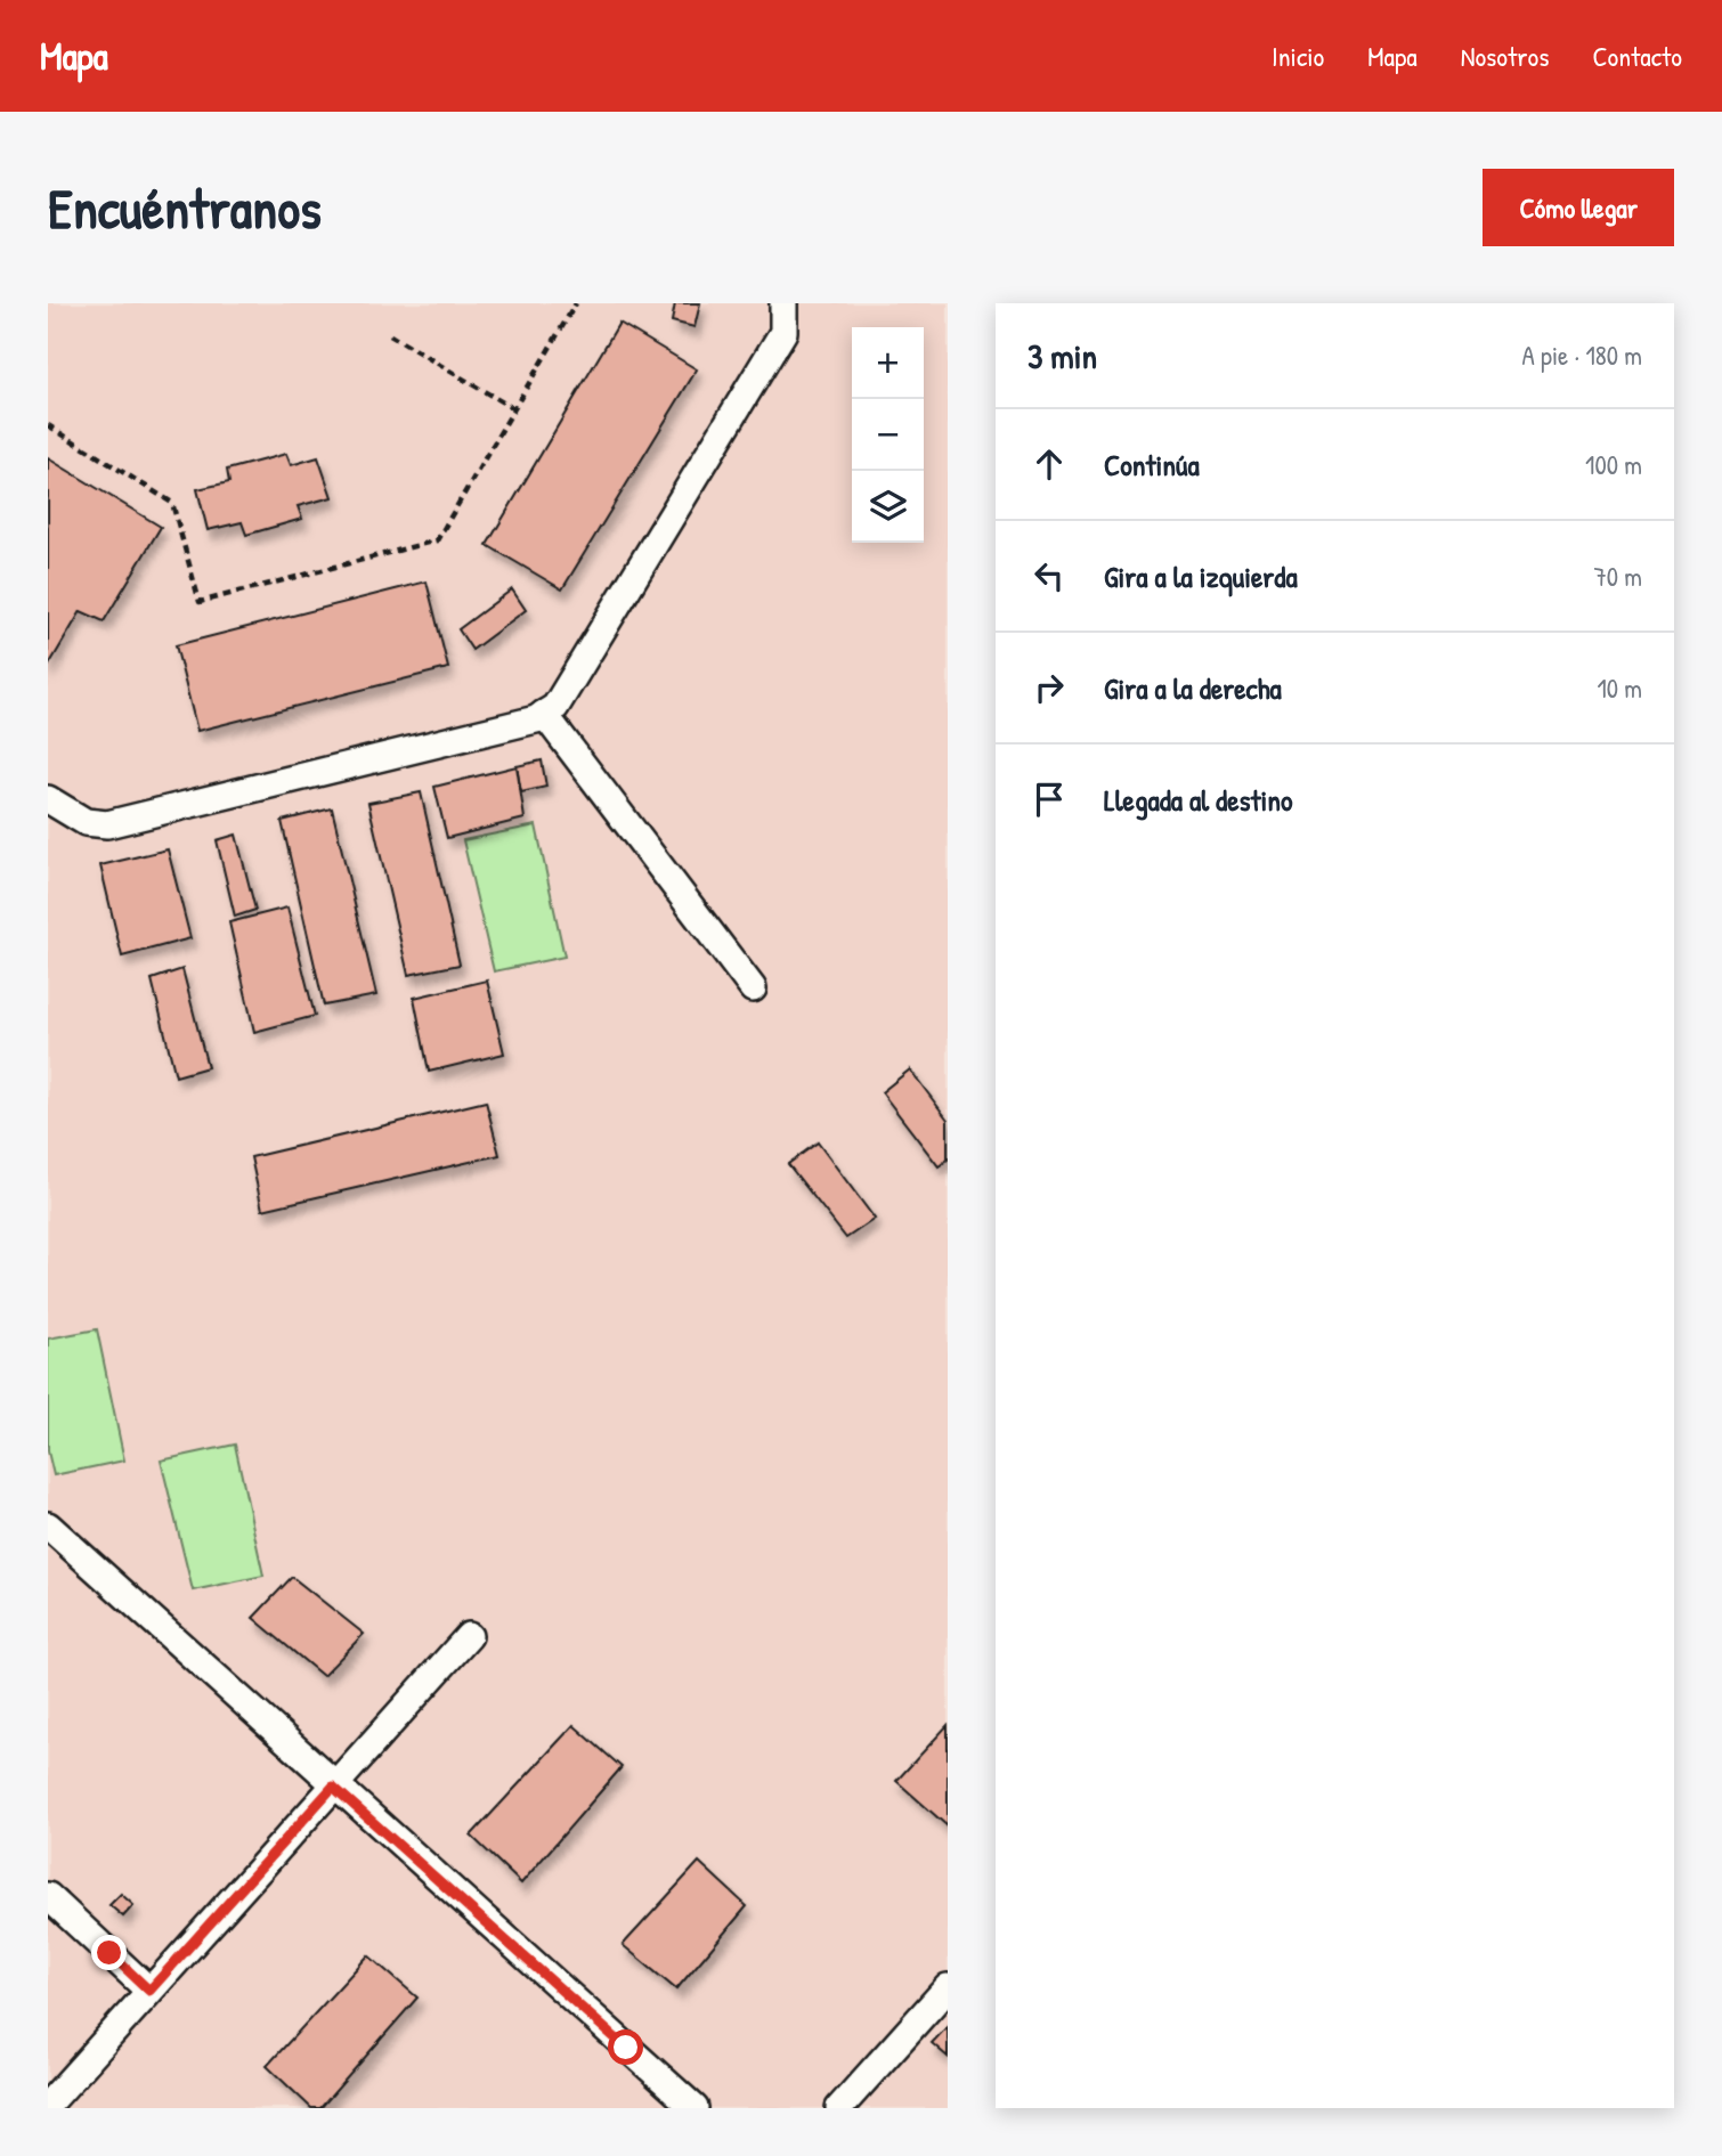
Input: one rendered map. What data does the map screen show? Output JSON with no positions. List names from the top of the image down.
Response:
{
  "page": {
    "header": "Mapa",
    "nav": [
      "Inicio",
      "Mapa",
      "Nosotros",
      "Contacto"
    ],
    "buttons": "Cómo llegar",
    "title": "Encuéntranos",
    "heading": ["3 min", "A pie · 180 m"],
    "map_buttons": ["+", "−"],
    "list": [
      ["Continúa", "100 m"],
      ["Gira a la izquierda", "70 m"],
      ["Gira a la derecha", "10 m"],
      "Llegada al destino"
    ]
  }
}
